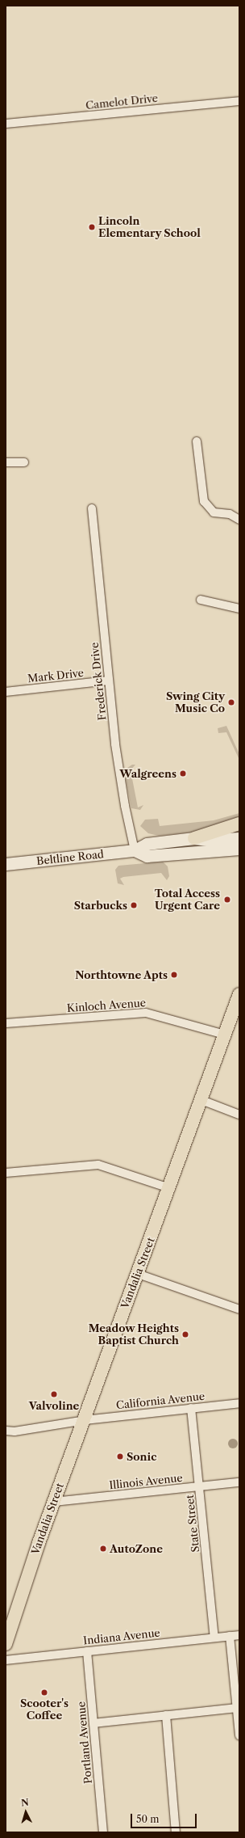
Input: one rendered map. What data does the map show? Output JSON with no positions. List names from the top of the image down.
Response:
{
  "streets": {
    "main road": ["Beltline Road", "Vandalia Street"],
    "street": [
      "Camelot Drive",
      "Mark Drive",
      "Frederick Drive",
      "Kinloch Avenue",
      "California Avenue",
      "Illinois Avenue",
      "State Street",
      "Indiana Avenue",
      "Portland Avenue"
    ]
  },
  "crossings": [
    ["Mark Drive", "Frederick Drive"],
    ["Frederick Drive", "Beltline Road"],
    ["Kinloch Avenue", "Vandalia Street"],
    ["Vandalia Street", "California Avenue"],
    ["Vandalia Street", "Illinois Avenue"],
    ["California Avenue", "State Street"],
    ["Illinois Avenue", "State Street"],
    ["State Street", "Indiana Avenue"],
    ["Indiana Avenue", "Portland Avenue"]
  ],
  "places": [
    "Lincoln Elementary School",
    "Swing City Music Co",
    "Walgreens",
    "Total Access Urgent Care",
    "Starbucks",
    "Northtowne Apts",
    "Meadow Heights Baptist Church",
    "Valvoline",
    "Sonic",
    "AutoZone",
    "Scooter's Coffee"
  ],
  "scale_bar": "50 m",
  "north": "top"
}
